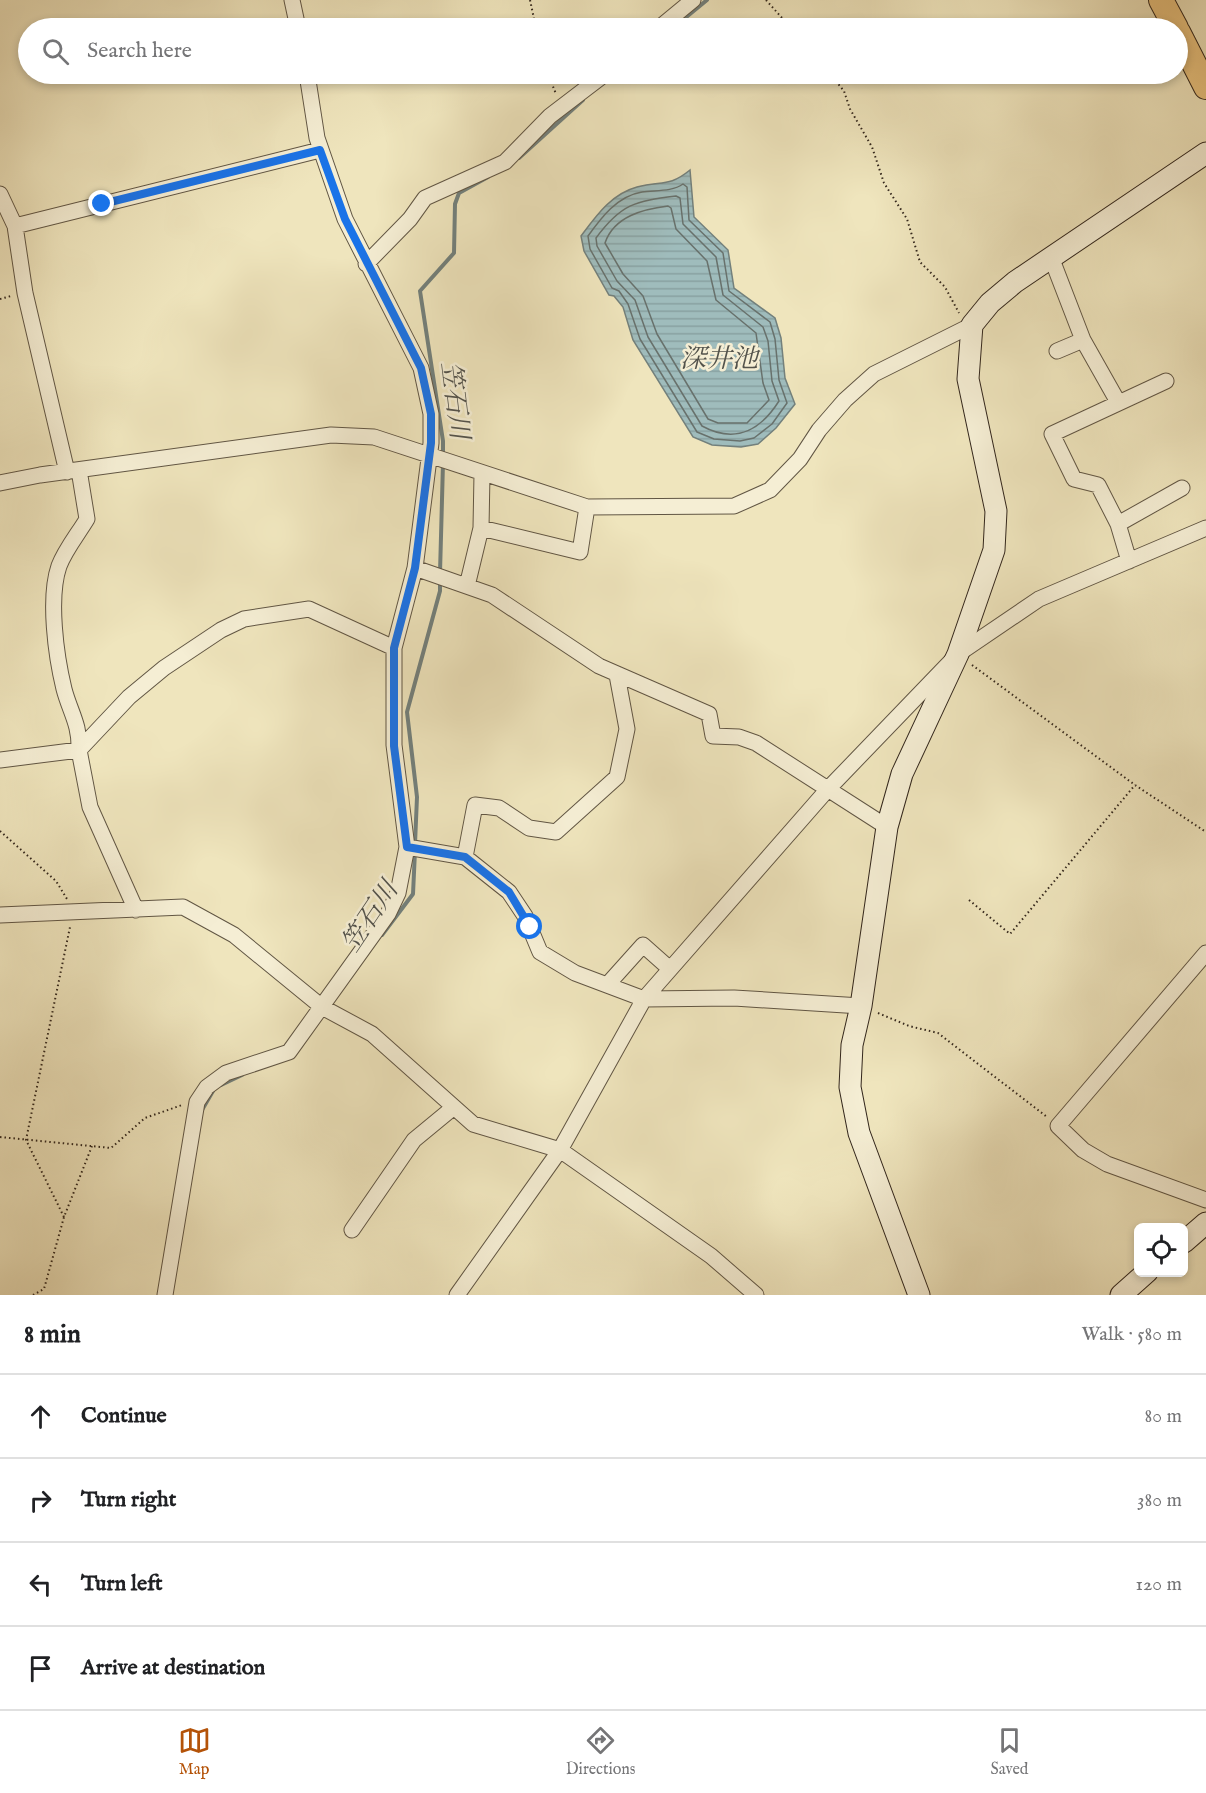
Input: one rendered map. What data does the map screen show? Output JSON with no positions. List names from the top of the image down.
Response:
{
  "water": ["深井池", "笠石川"],
  "page": {
    "search": "Search here",
    "heading": ["8 min", "Walk · 580 m"],
    "list": [
      ["Continue", "80 m"],
      ["Turn right", "380 m"],
      ["Turn left", "120 m"],
      "Arrive at destination"
    ],
    "nav": ["Map", "Directions", "Saved"]
  }
}
